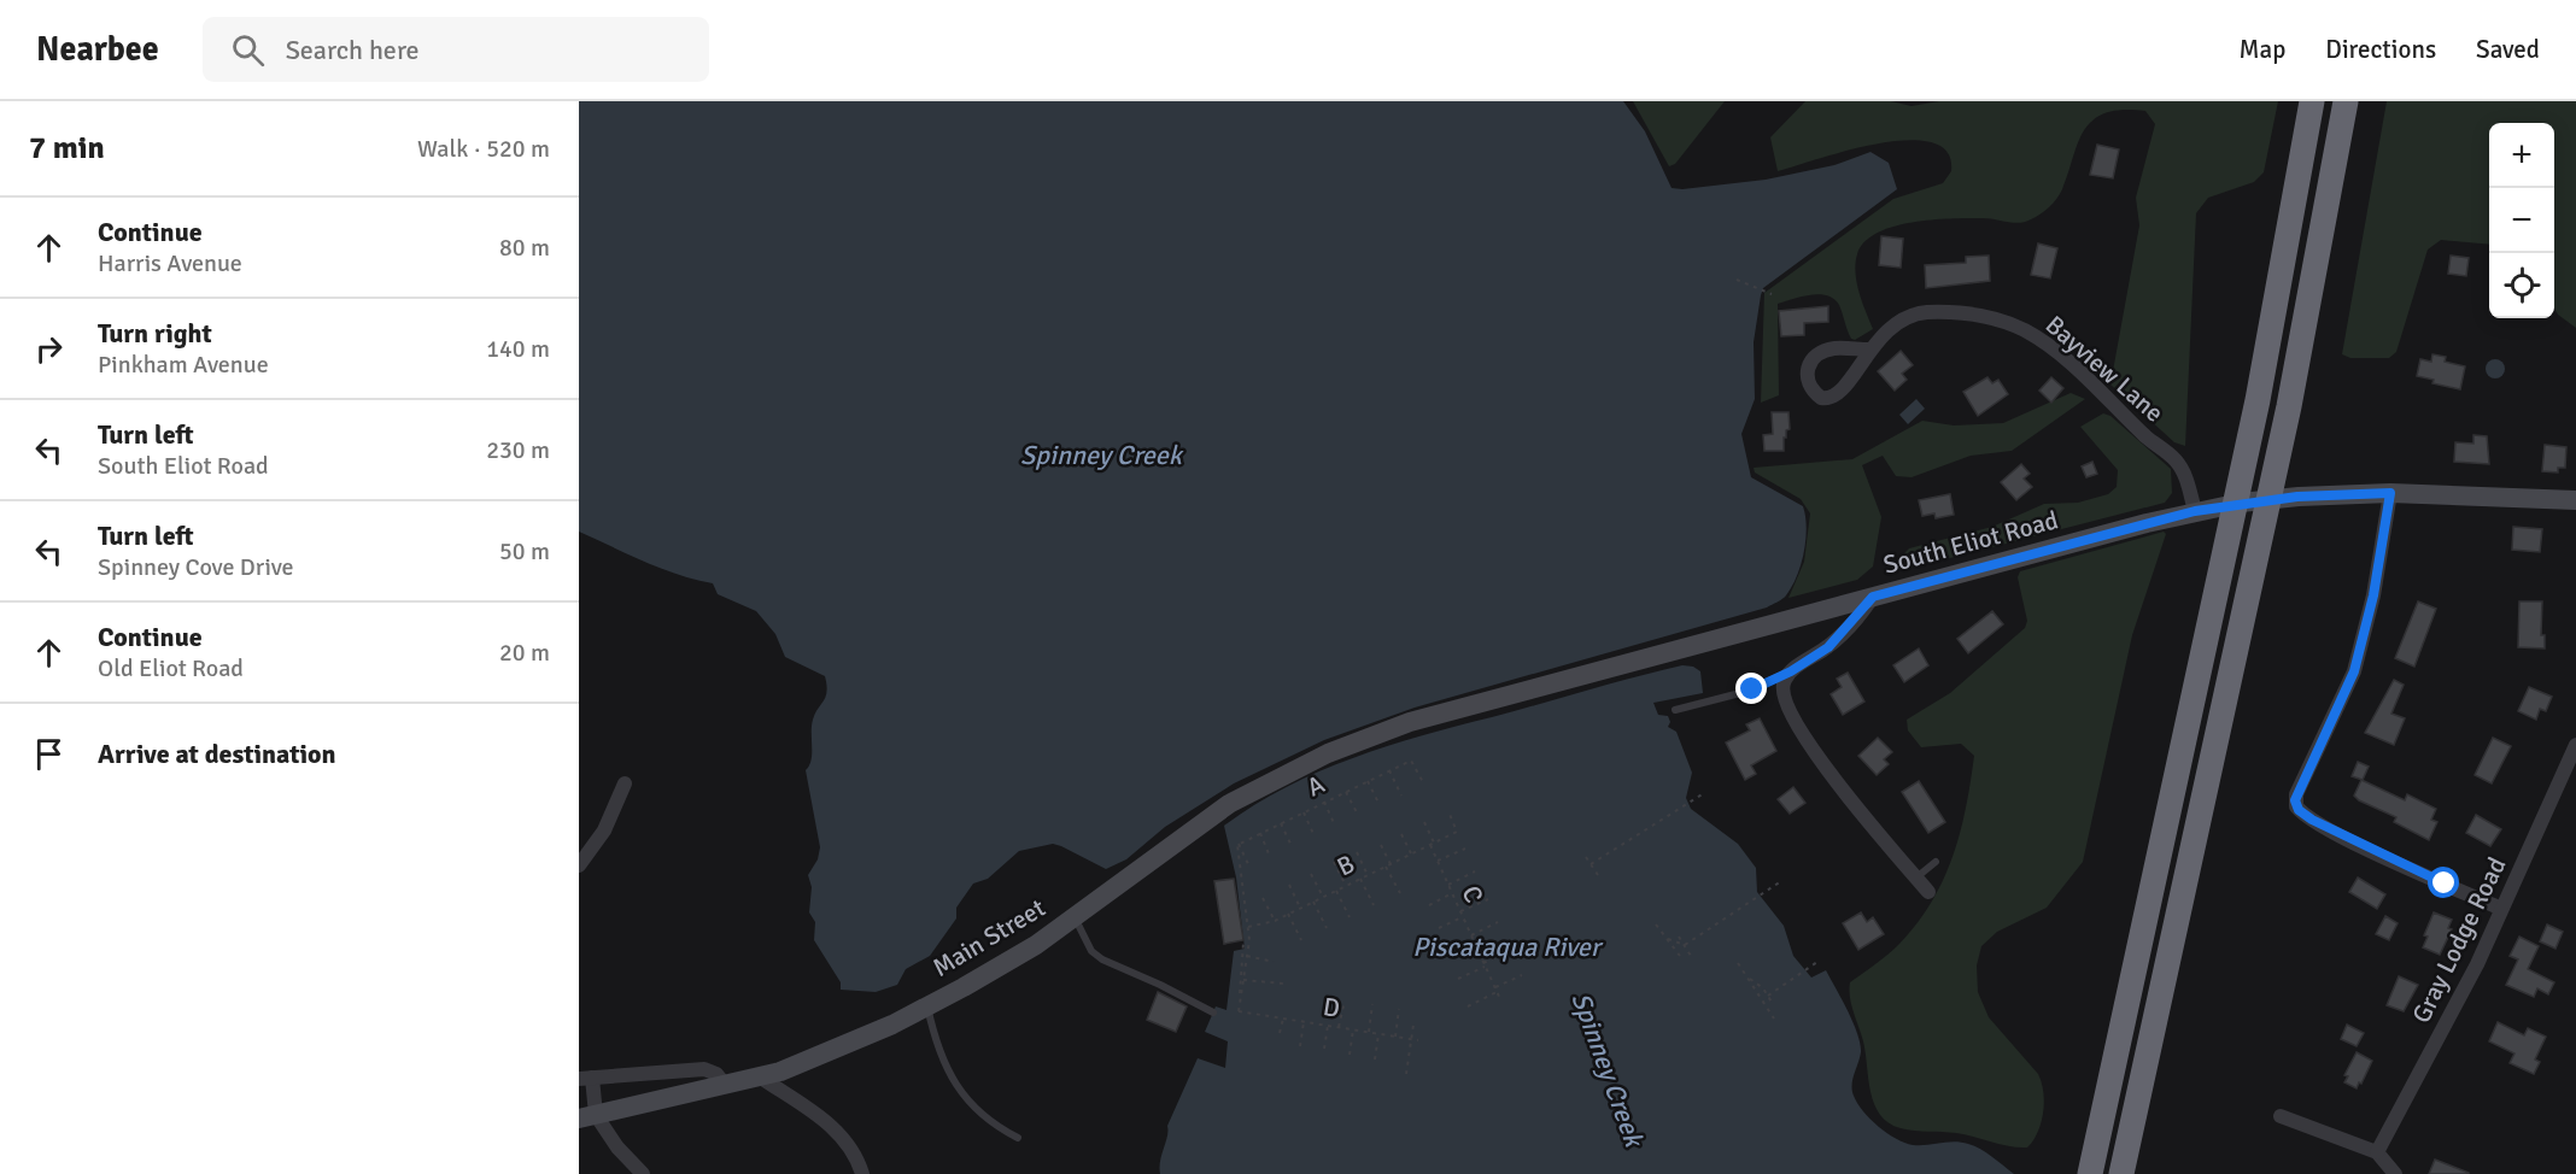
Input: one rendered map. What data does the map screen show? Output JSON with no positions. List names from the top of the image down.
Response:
{
  "streets": {
    "main road": ["South Eliot Road", "Main Street"],
    "street": ["Bayview Lane", "Gray Lodge Road"],
    "path": [
      "A",
      "B",
      "C",
      "D"
    ]
  },
  "crossings": [
    ["Bayview Lane", "South Eliot Road"],
    ["South Eliot Road", "Main Street"],
    ["B", "C"]
  ],
  "water": ["Spinney Creek", "Piscataqua River"],
  "page": {
    "header": "Nearbee",
    "search": "Search here",
    "nav": ["Map", "Directions", "Saved"],
    "heading": ["7 min", "Walk · 520 m"],
    "map_buttons": ["+", "−"],
    "list": [
      ["Continue", "Harris Avenue", "80 m"],
      ["Turn right", "Pinkham Avenue", "140 m"],
      ["Turn left", "South Eliot Road", "230 m"],
      ["Turn left", "Spinney Cove Drive", "50 m"],
      ["Continue", "Old Eliot Road", "20 m"],
      "Arrive at destination"
    ]
  }
}
